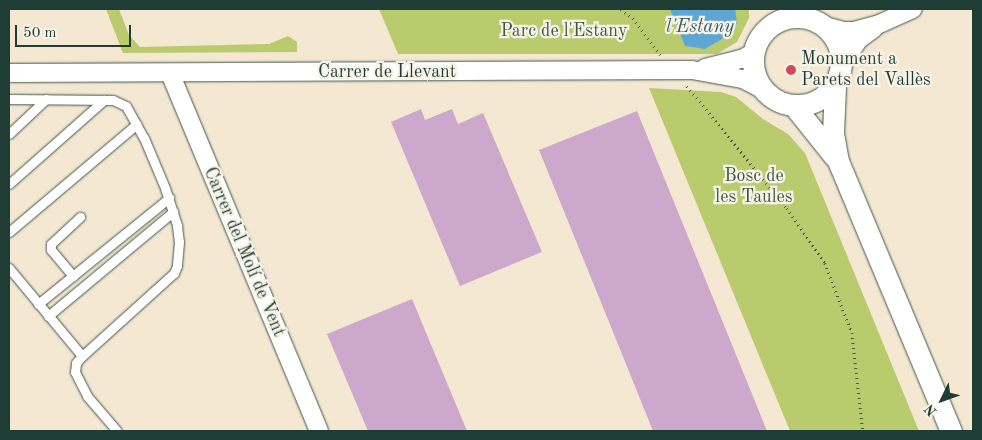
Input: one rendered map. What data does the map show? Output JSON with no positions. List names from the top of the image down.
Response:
{
  "streets": {
    "street": ["Carrer de Llevant", "Carrer del Molí de Vent"]
  },
  "crossings": [
    ["Carrer de Llevant", "Carrer del Molí de Vent"]
  ],
  "water": ["l'Estany"],
  "parks": ["Parc de l'Estany", "Bosc de les Taules"],
  "places": ["Monument a Parets del Vallès"],
  "scale_bar": "50 m",
  "north": "bottom left"
}
